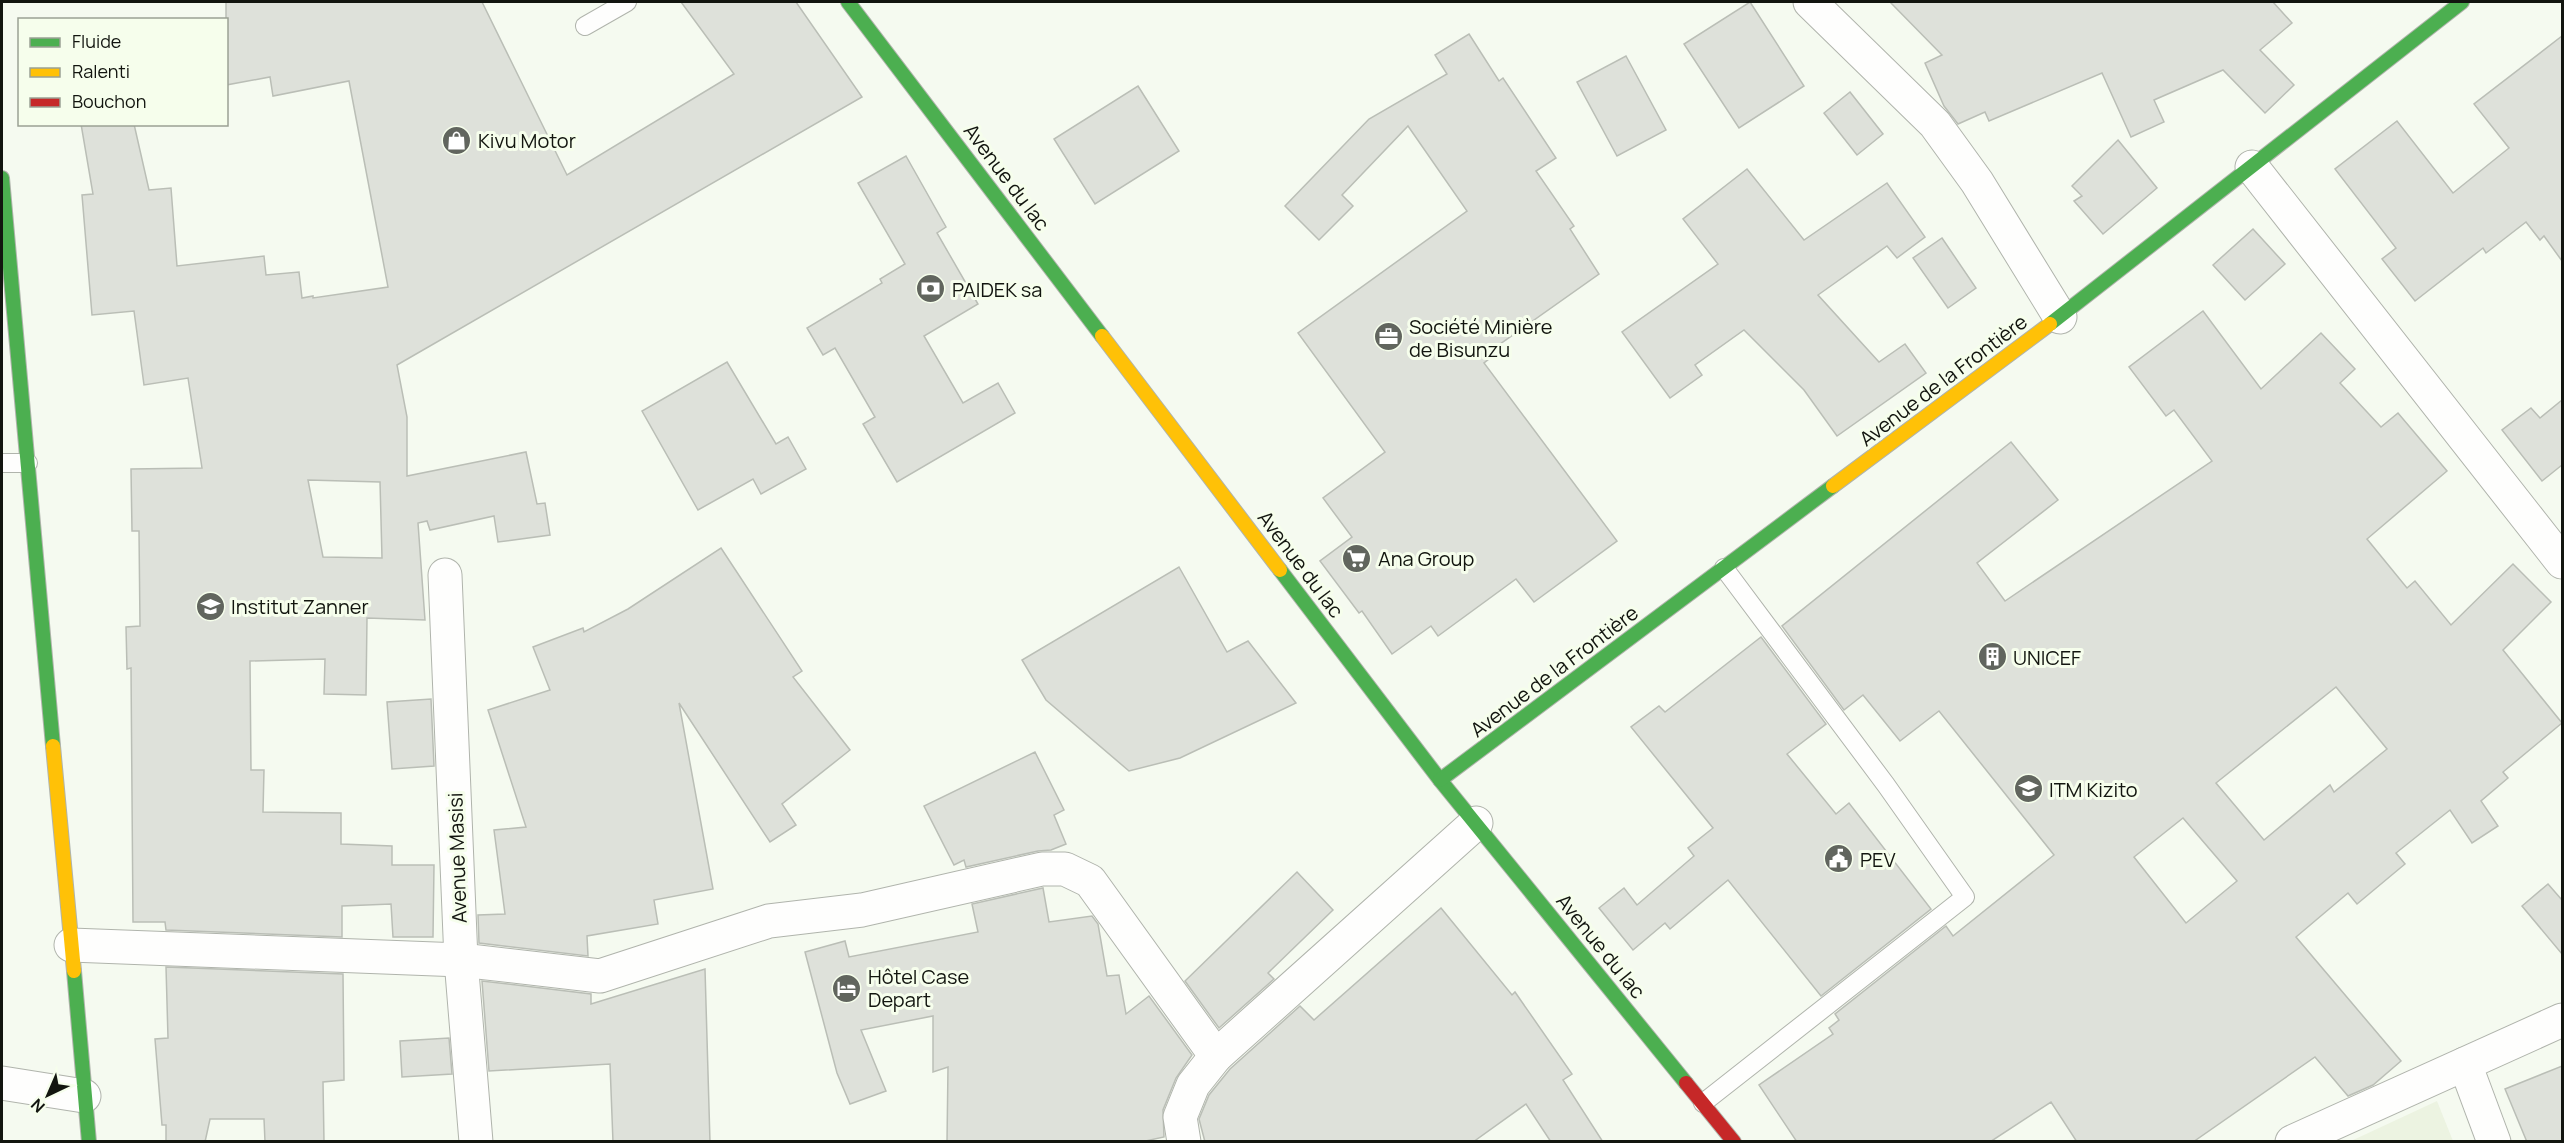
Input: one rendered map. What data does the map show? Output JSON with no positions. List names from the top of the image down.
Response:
{
  "streets": {
    "main road": ["Avenue du lac", "Avenue de la Frontière"],
    "street": ["Avenue Masisi"]
  },
  "crossings": [
    ["Avenue du lac", "Avenue de la Frontière"]
  ],
  "places": {
    "shop": ["Kivu Motor"],
    "bank": ["PAIDEK sa"],
    "office": ["Société Minière de Bisunzu"],
    "supermarket": ["Ana Group"],
    "school or university": ["Institut Zanner", "ITM Kizito"],
    "building": ["UNICEF"],
    "public building": ["PEV"],
    "hotel": ["Hôtel Case Depart"]
  },
  "legend": ["Fluide", "Ralenti", "Bouchon"],
  "north": "bottom left"
}
